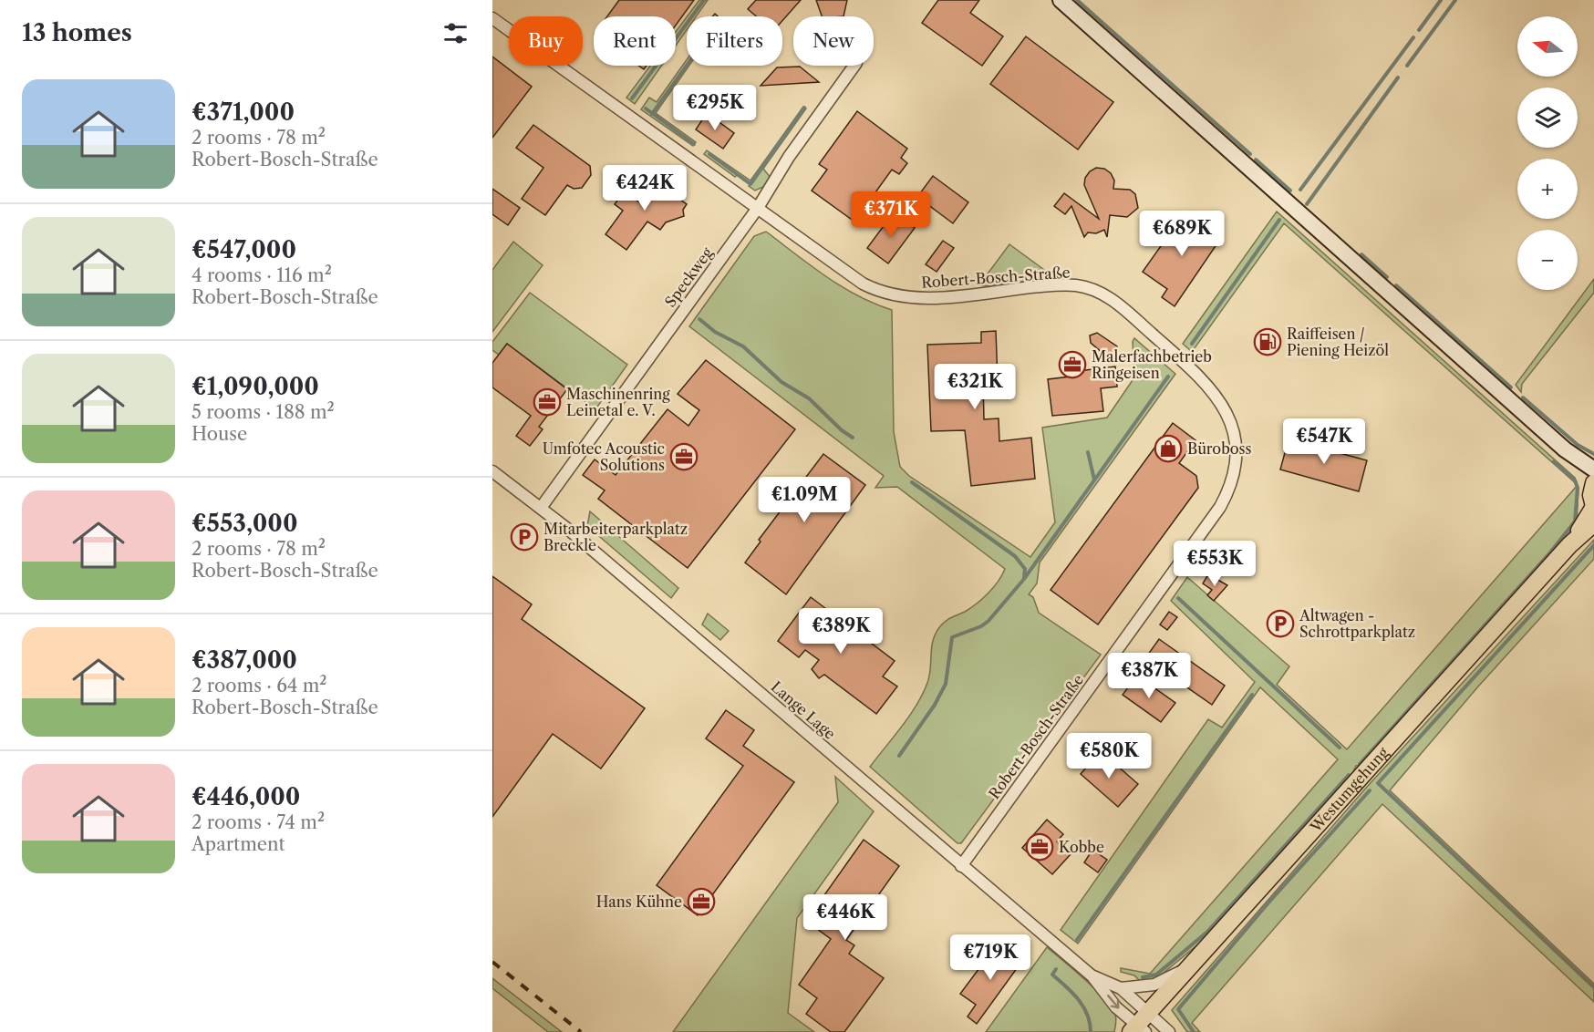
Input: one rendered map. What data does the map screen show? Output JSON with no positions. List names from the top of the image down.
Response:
{
  "streets": {
    "main road": ["Westumgehung"],
    "street": ["Speckweg", "Robert-Bosch-Straße", "Lange Lage"]
  },
  "crossings": [
    ["Speckweg", "Robert-Bosch-Straße"],
    ["Speckweg", "Lange Lage"],
    ["Robert-Bosch-Straße", "Lange Lage"],
    ["Lange Lage", "Westumgehung"]
  ],
  "places": {
    "fuel station": ["Raiffeisen / Piening Heizöl"],
    "office": [
      "Malerfachbetrieb Ringeisen",
      "Maschinenring Leinetal e. V.",
      "Umfotec Acoustic Solutions",
      "Kobbe",
      "Hans Kühne"
    ],
    "shop": ["Büroboss"],
    "parking": ["Mitarbeiterparkplatz Breckle", "Altwagen - Schrottparkplatz"]
  },
  "north": "left",
  "page": {
    "heading": "13 homes",
    "map_buttons": ["+", "−"],
    "chip": [
      "Buy",
      "Rent",
      "Filters",
      "New"
    ],
    "list": [
      {
        "name": "€371,000",
        "note": "2 rooms · 78 m² · Robert-Bosch-Straße"
      },
      {
        "name": "€547,000",
        "note": "4 rooms · 116 m² · Robert-Bosch-Straße"
      },
      {
        "name": "€1,090,000",
        "note": "5 rooms · 188 m² · House"
      },
      {
        "name": "€553,000",
        "note": "2 rooms · 78 m² · Robert-Bosch-Straße"
      },
      {
        "name": "€387,000",
        "note": "2 rooms · 64 m² · Robert-Bosch-Straße"
      },
      {
        "name": "€446,000",
        "note": "2 rooms · 74 m² · Apartment"
      }
    ],
    "price": [
      "€295K",
      "€424K",
      "€371K",
      "€689K",
      "€321K",
      "€547K",
      "€1.09M",
      "€553K",
      "€389K",
      "€387K",
      "€580K",
      "€446K",
      "€719K"
    ]
  }
}
